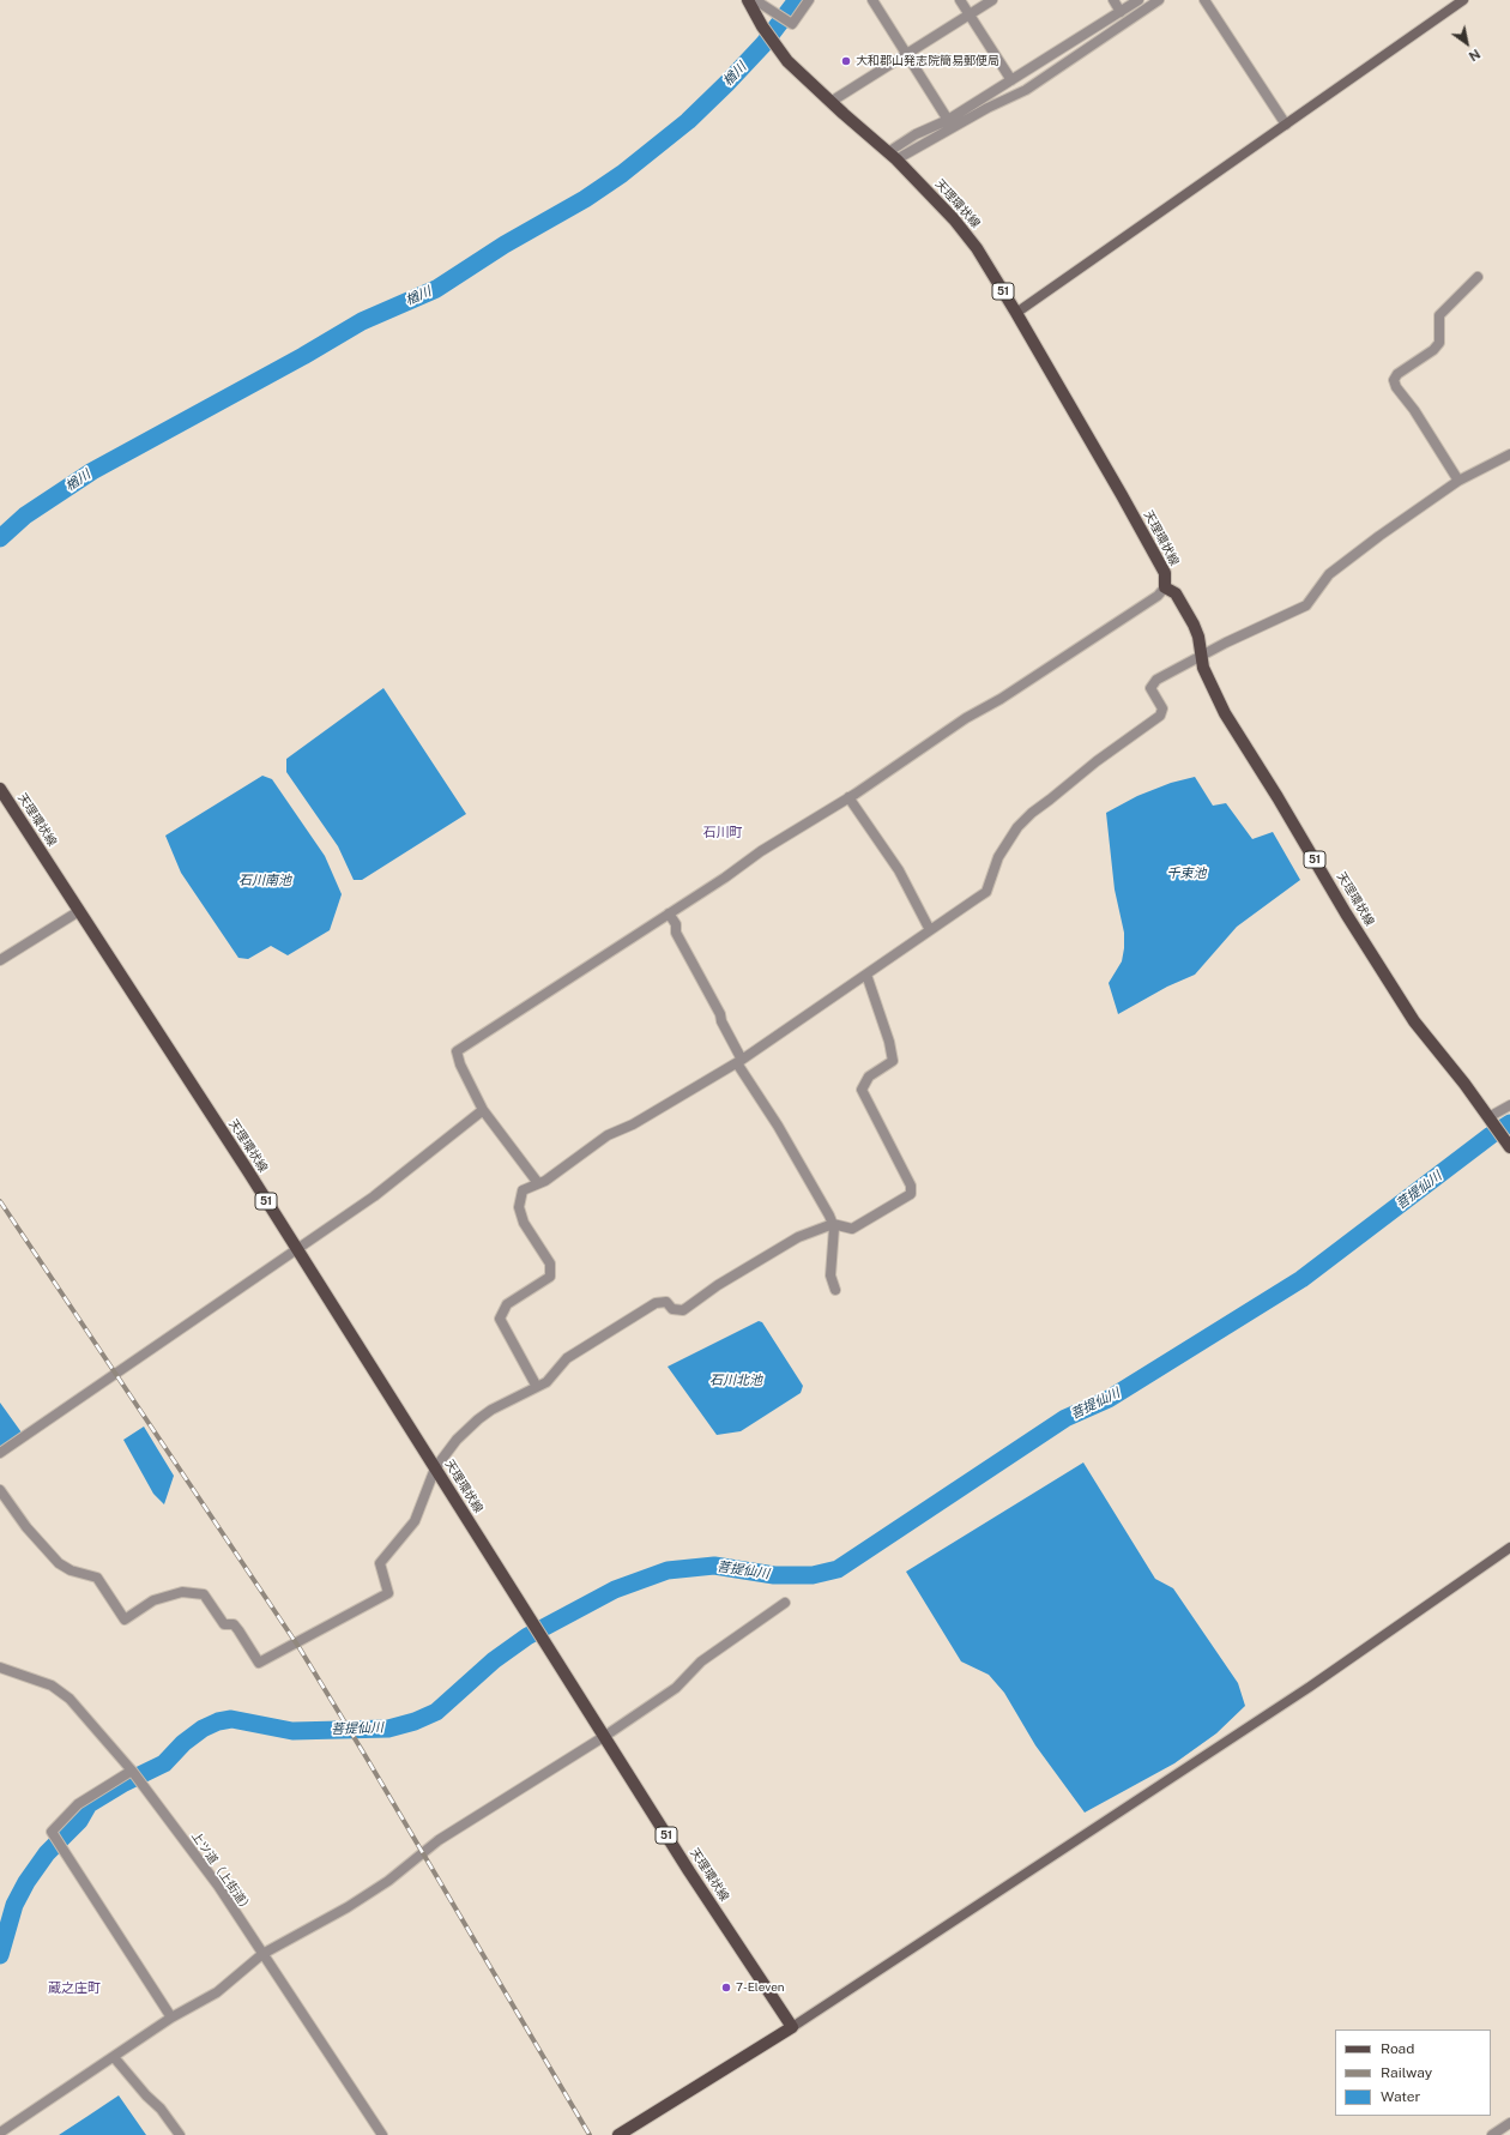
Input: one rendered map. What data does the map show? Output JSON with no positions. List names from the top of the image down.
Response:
{
  "streets": {
    "main road": ["天理環状線", "51"],
    "street": ["上ツ道（上街道）"]
  },
  "districts": ["石川町", "蔵之庄町"],
  "water": [
    "楢川",
    "千束池",
    "石川南池",
    "菩提仙川",
    "石川北池"
  ],
  "places": ["大和郡山発志院簡易郵便局", "7-Eleven"],
  "legend": ["Road", "Railway", "Water"],
  "north": "bottom right"
}
